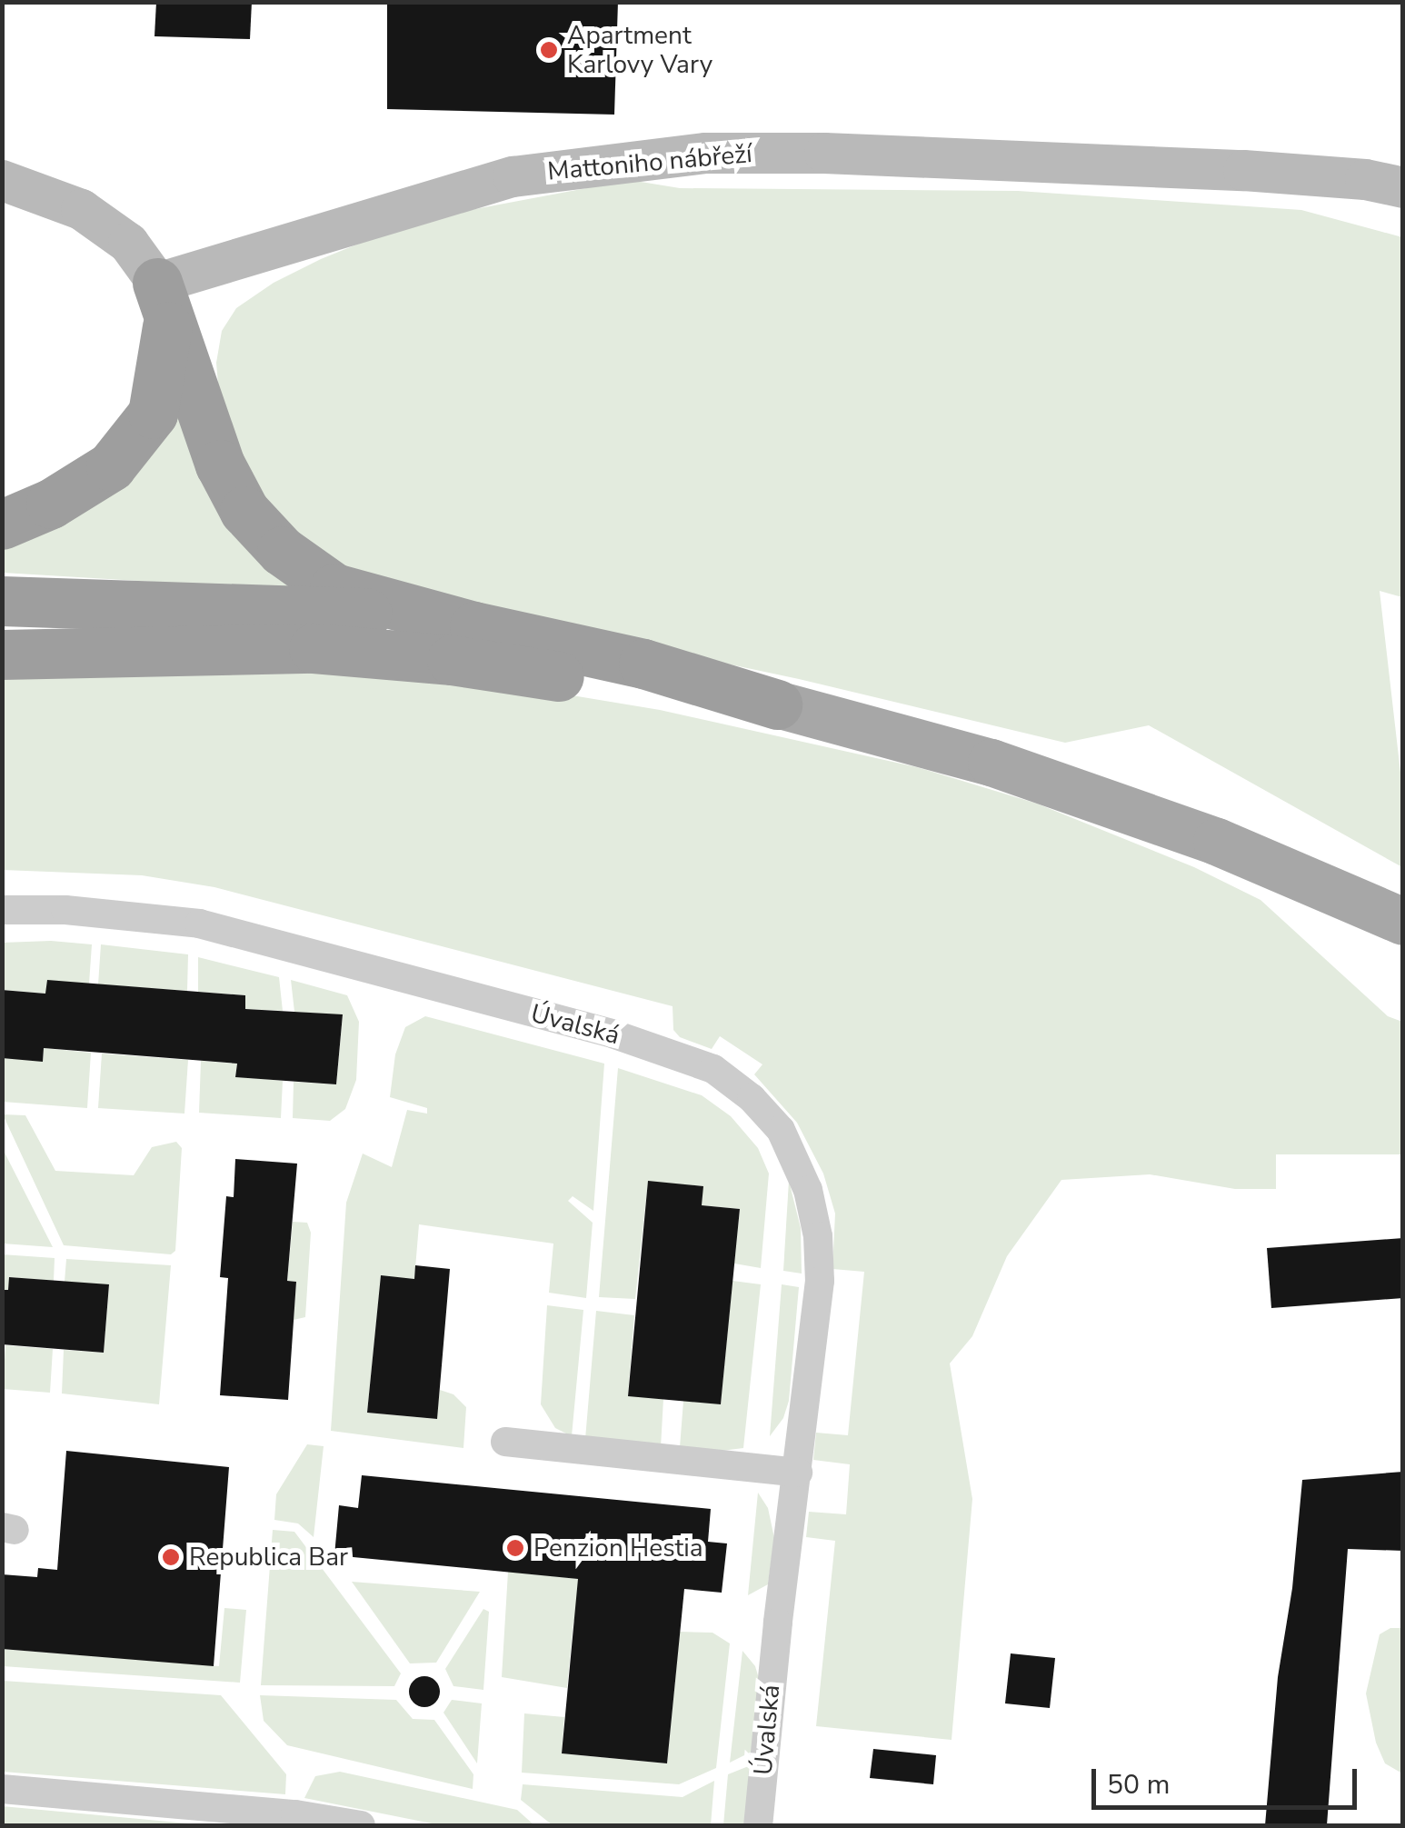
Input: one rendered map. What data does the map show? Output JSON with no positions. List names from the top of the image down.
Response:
{
  "streets": {
    "main road": ["Mattoniho nábřeží"],
    "street": ["Úvalská"]
  },
  "places": ["Apartment Karlovy Vary", "Penzion Hestia", "Republica Bar"],
  "scale_bar": "50 m"
}
